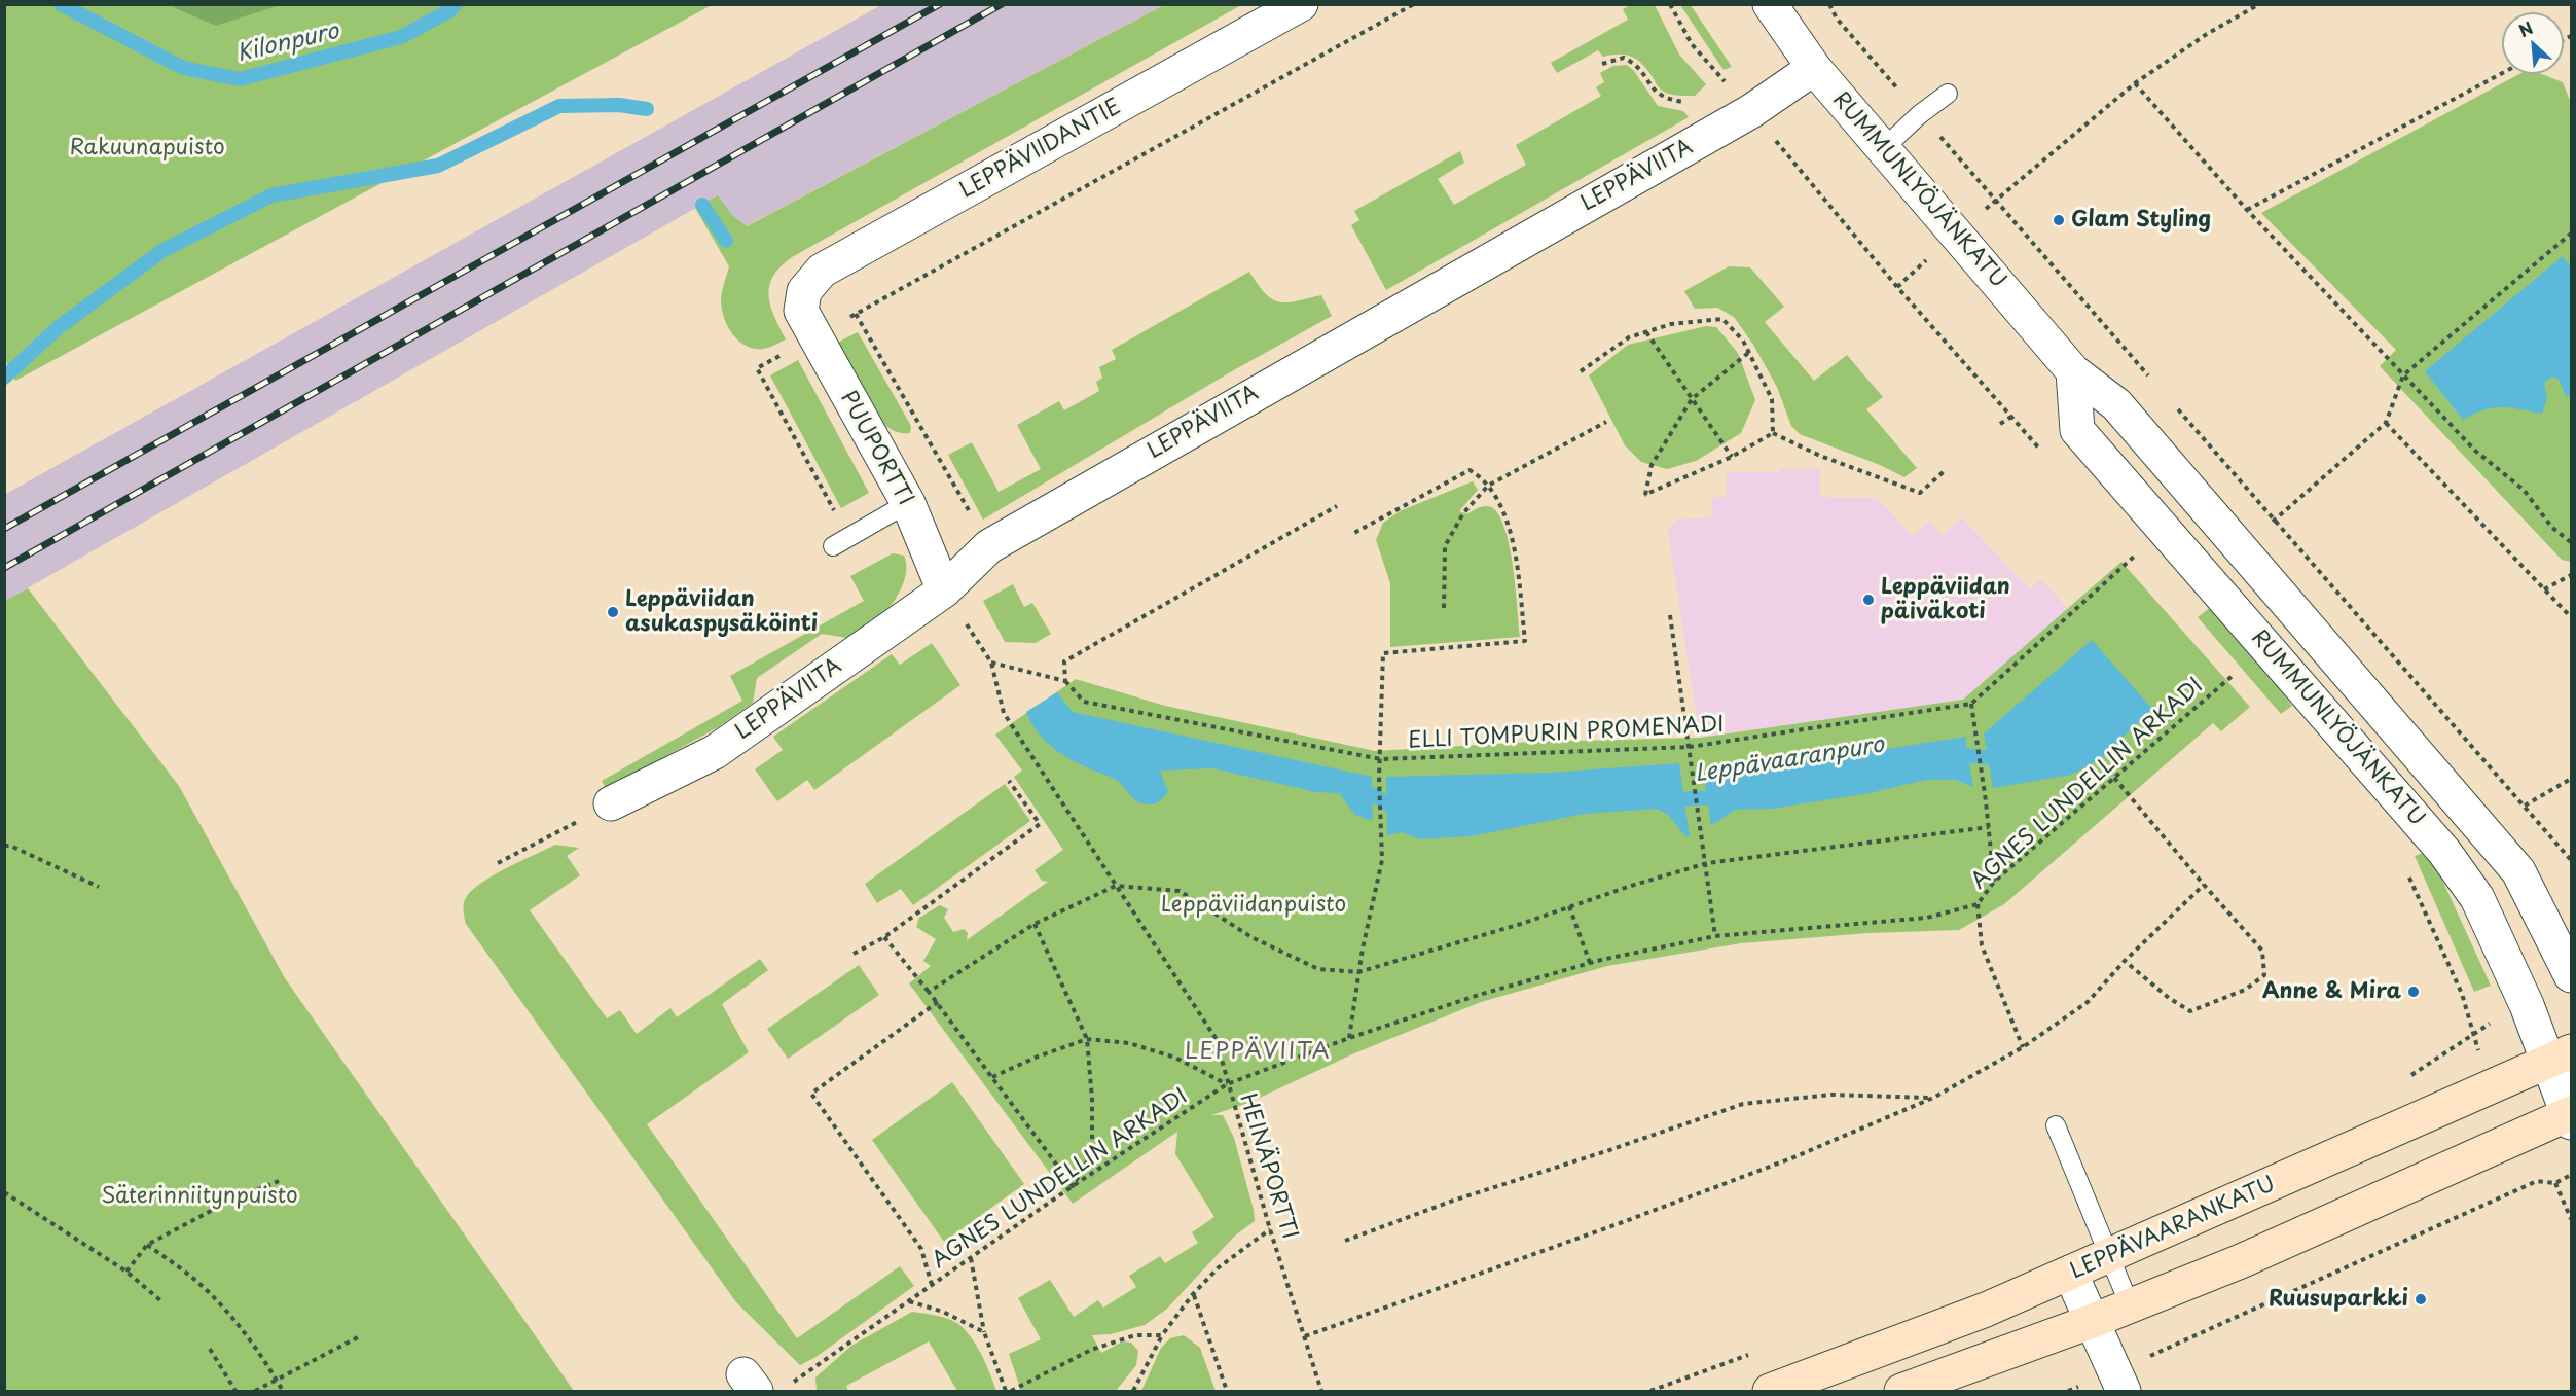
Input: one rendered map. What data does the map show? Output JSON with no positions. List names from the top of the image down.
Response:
{
  "streets": {
    "main road": ["LEPPÄVAARANKATU"],
    "street": [
      "LEPPÄVIIDANTIE",
      "LEPPÄVIITA",
      "RUMMUNLYÖJÄNKATU",
      "PUUPORTTI"
    ],
    "path": ["ELLI TOMPURIN PROMENADI", "AGNES LUNDELLIN ARKADI", "HEINÄPORTTI"]
  },
  "crossings": [
    ["LEPPÄVIIDANTIE", "PUUPORTTI"],
    ["LEPPÄVIITA", "RUMMUNLYÖJÄNKATU"],
    ["LEPPÄVIITA", "PUUPORTTI"],
    ["LEPPÄVIITA", "HEINÄPORTTI"],
    ["RUMMUNLYÖJÄNKATU", "LEPPÄVAARANKATU"],
    ["PUUPORTTI", "HEINÄPORTTI"],
    ["AGNES LUNDELLIN ARKADI", "HEINÄPORTTI"]
  ],
  "districts": ["LEPPÄVIITA"],
  "water": ["Kilonpuro", "Leppävaaranpuro"],
  "parks": ["Rakuunapuisto", "Leppäviidanpuisto", "Säterinniitynpuisto"],
  "places": [
    "Glam Styling",
    "Leppäviidan päiväkoti",
    "Leppäviidan asukaspysäköinti",
    "Anne & Mira",
    "Ruusuparkki"
  ],
  "north": "top left"
}
